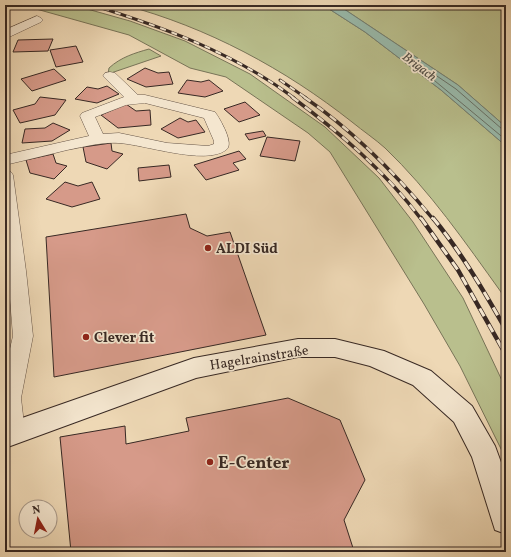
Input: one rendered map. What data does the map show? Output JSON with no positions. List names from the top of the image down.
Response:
{
  "streets": {
    "main road": ["Hagelrainstraße"]
  },
  "water": ["Brigach"],
  "places": ["ALDI Süd", "Clever fit", "E-Center"],
  "north": "top"
}
